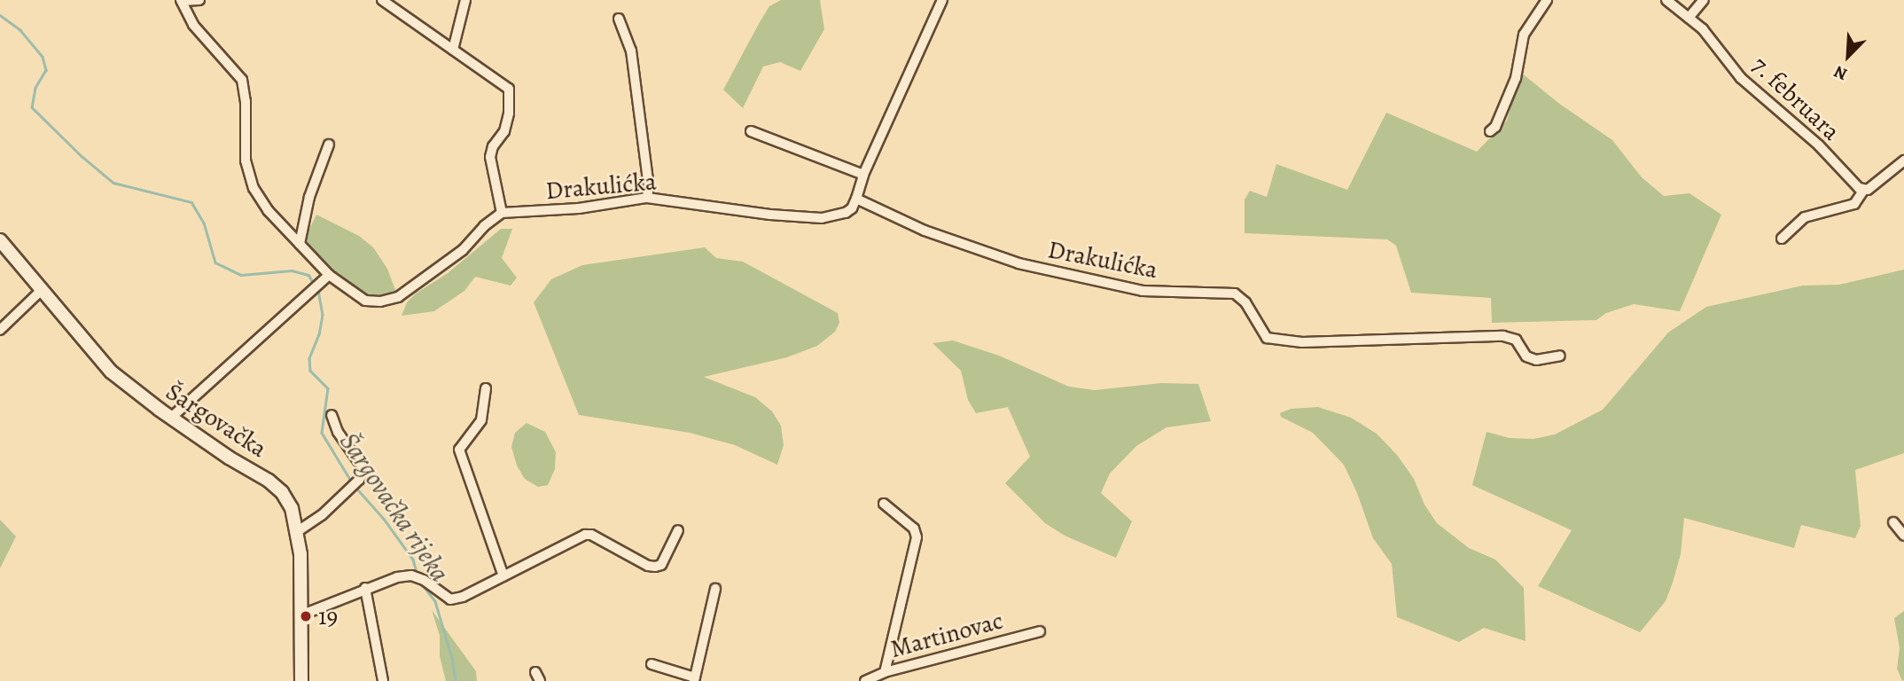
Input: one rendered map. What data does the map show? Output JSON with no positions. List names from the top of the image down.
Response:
{
  "streets": {
    "street": [
      "7. februara",
      "Drakulićka",
      "Šargovačka",
      "Martinovac"
    ]
  },
  "water": ["Šargovačka rijeka"],
  "places": ["19"],
  "north": "bottom left"
}
